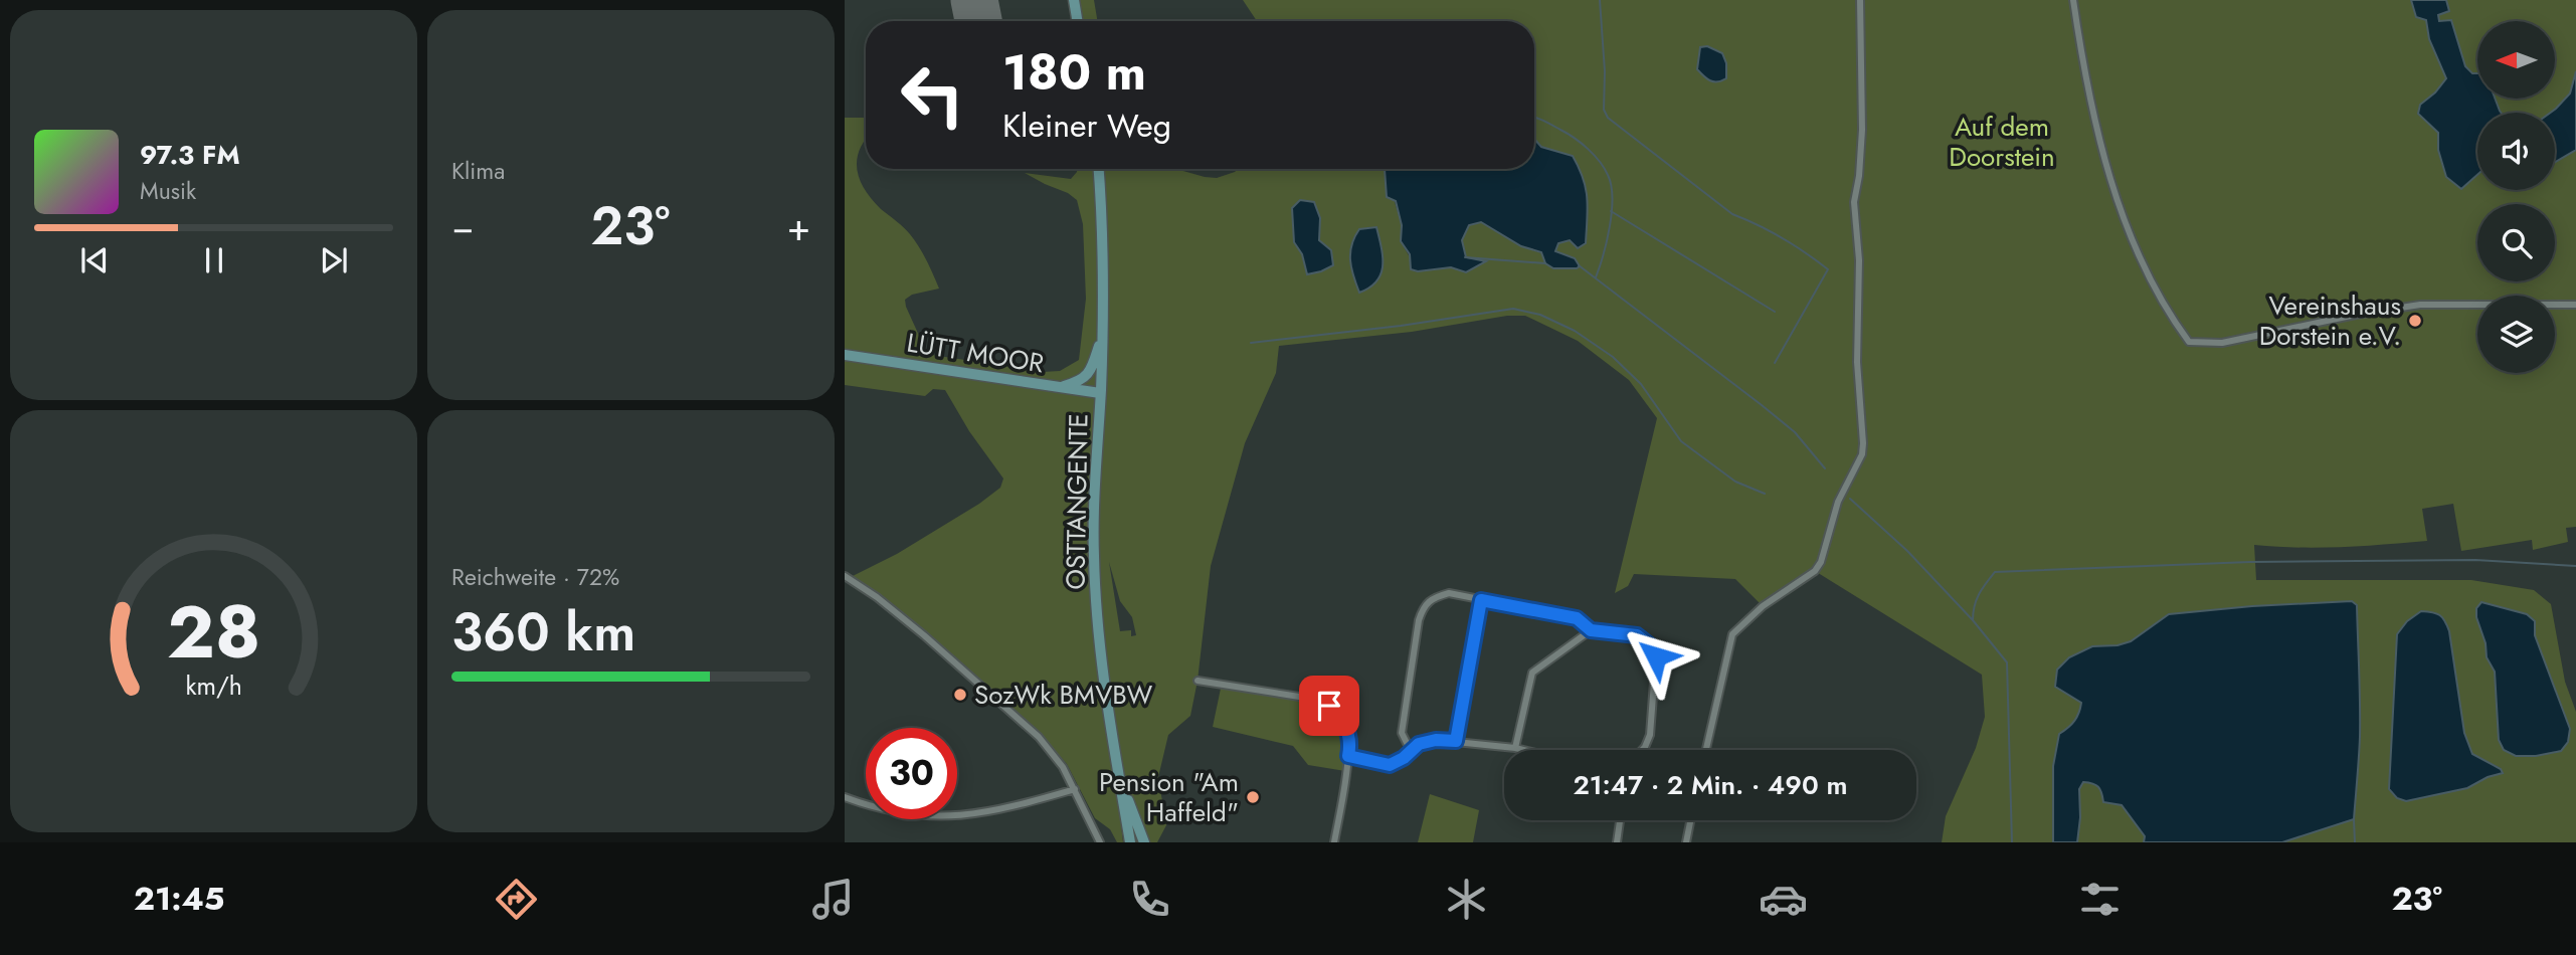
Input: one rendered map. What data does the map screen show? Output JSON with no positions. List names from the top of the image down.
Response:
{
  "streets": {
    "main road": ["LÜTT MOOR", "OSTTANGENTE"]
  },
  "crossings": [
    ["LÜTT MOOR", "OSTTANGENTE"]
  ],
  "parks": ["Auf dem Doorstein"],
  "places": ["Vereinshaus Dorstein e.V.", "SozWk BMVBW", "Pension \"Am Haffeld\""],
  "north": "left",
  "page": {
    "tile": [
      "Klima",
      ["Reichweite · 72%", "360 km"]
    ],
    "turn": ["180 m", "Kleiner Weg"],
    "song": ["97.3 FM", "Musik"],
    "heat": ["−", "23°", "+"],
    "limit": "30",
    "trip": "21:47 · 2 Min. · 490 m",
    "tabs": ["21:45", "23°"],
    "gauge": ["28", "km/h"]
  }
}
